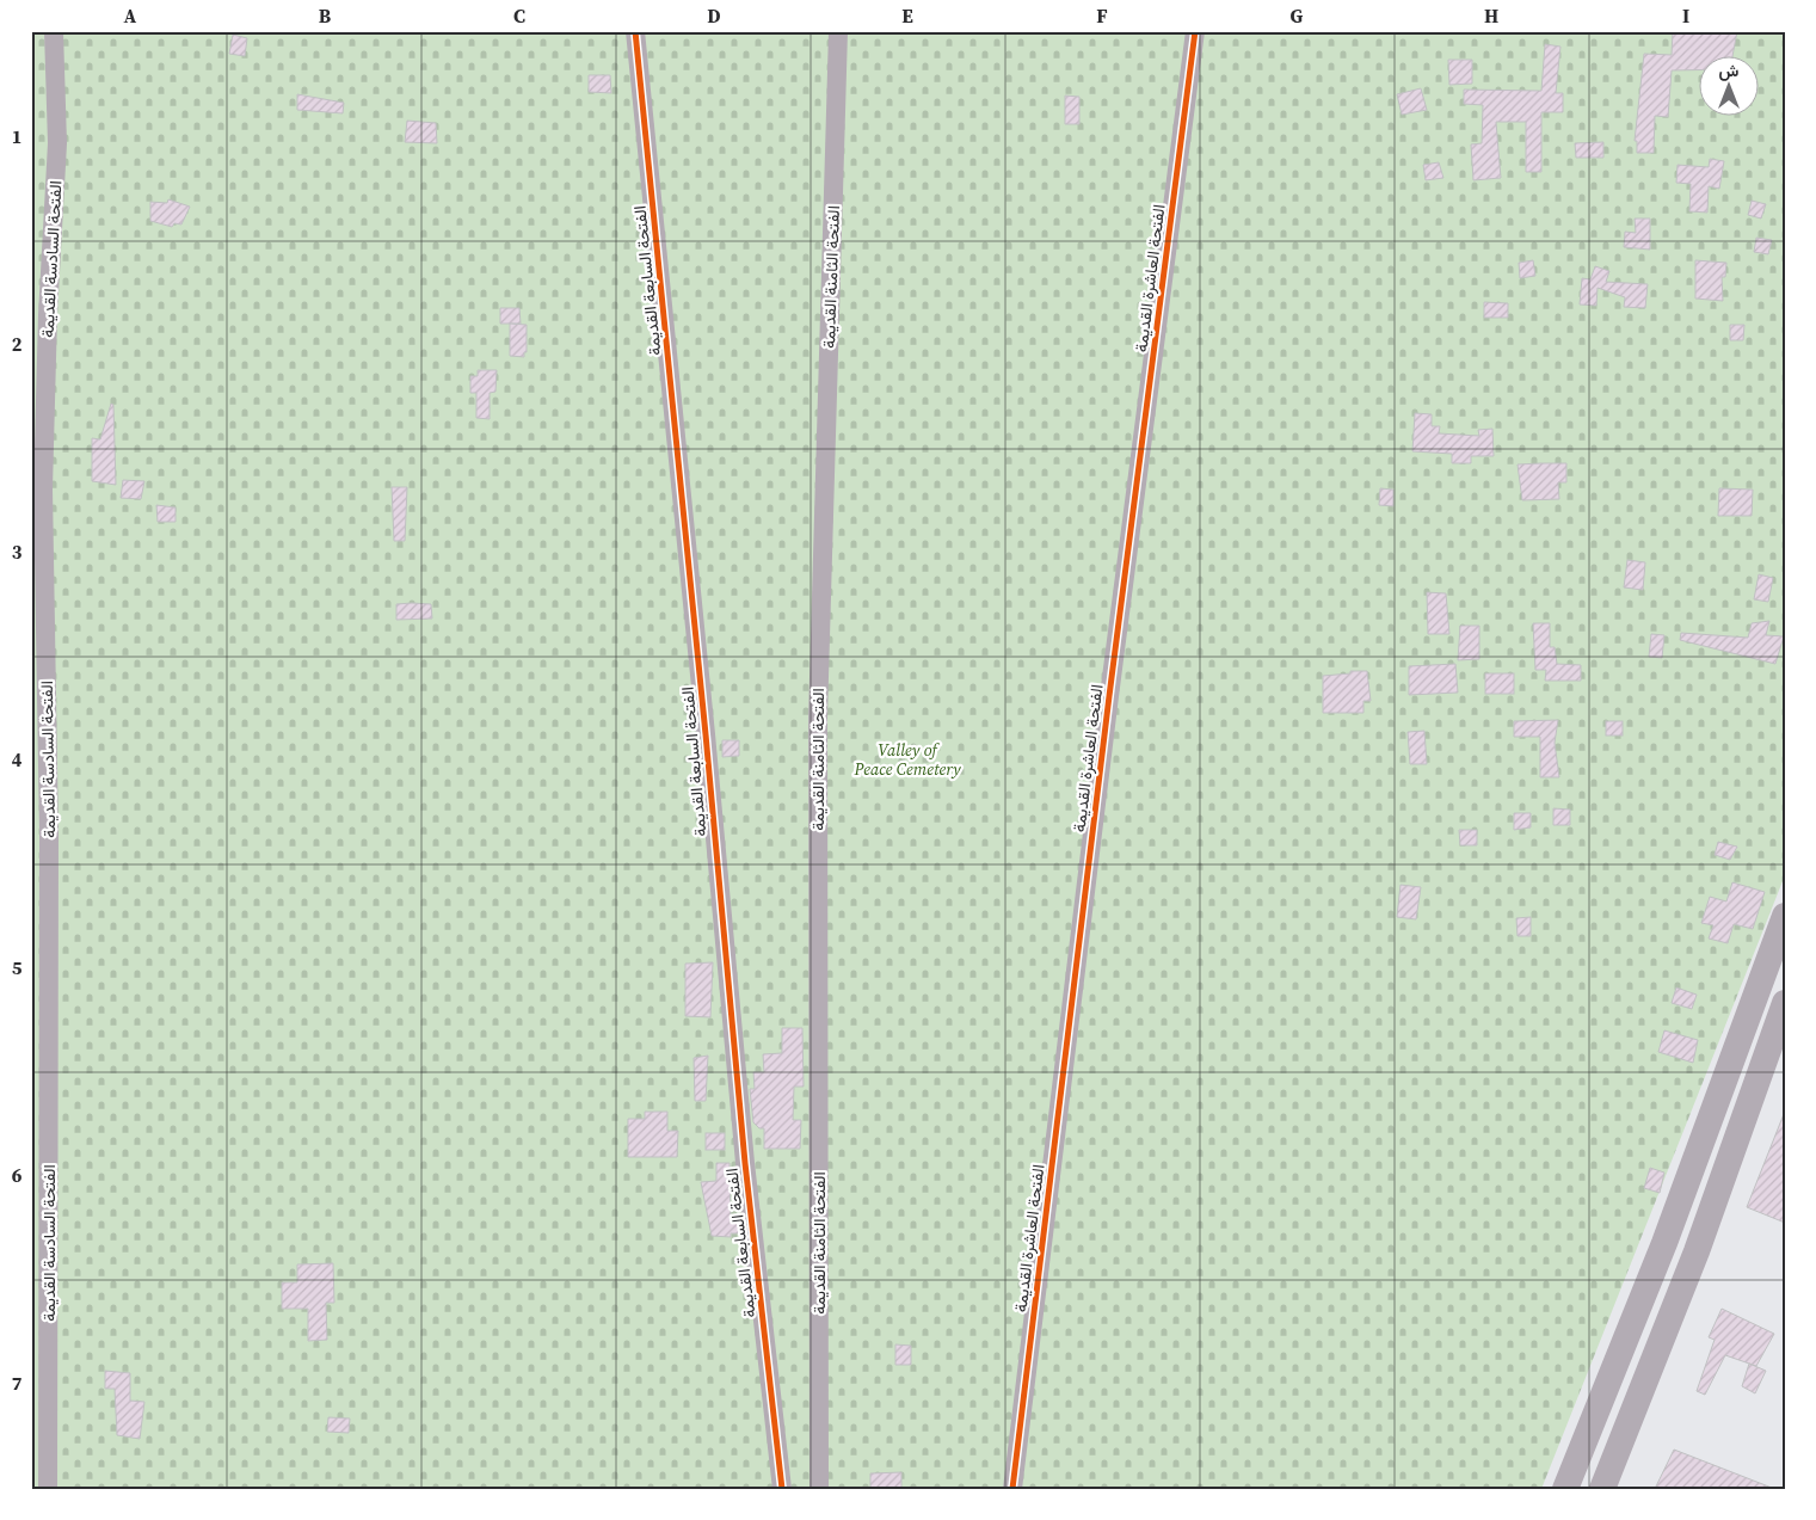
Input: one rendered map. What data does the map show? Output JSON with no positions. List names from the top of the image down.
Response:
{
  "streets": {
    "street": [
      "الفتحة السادسة القديمة",
      "الفتحة الثامنة القديمة",
      "الفتحة العاشرة القديمة",
      "الفتحة السابعة القديمة"
    ]
  },
  "parks": ["Valley of Peace Cemetery"],
  "north": "top",
  "grid": {
    "columns": [
      "A",
      "B",
      "C",
      "D",
      "E",
      "F",
      "G",
      "H",
      "I"
    ],
    "rows": [
      "1",
      "2",
      "3",
      "4",
      "5",
      "6",
      "7"
    ]
  }
}
